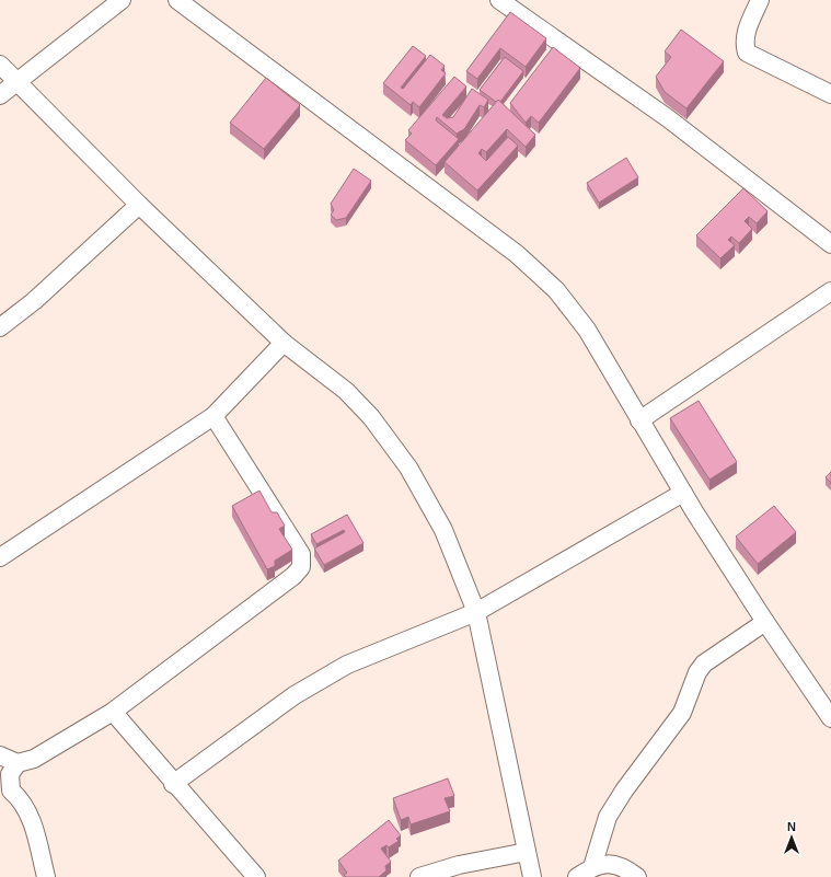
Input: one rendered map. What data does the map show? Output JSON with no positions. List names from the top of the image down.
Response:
{
  "north": "top"
}
